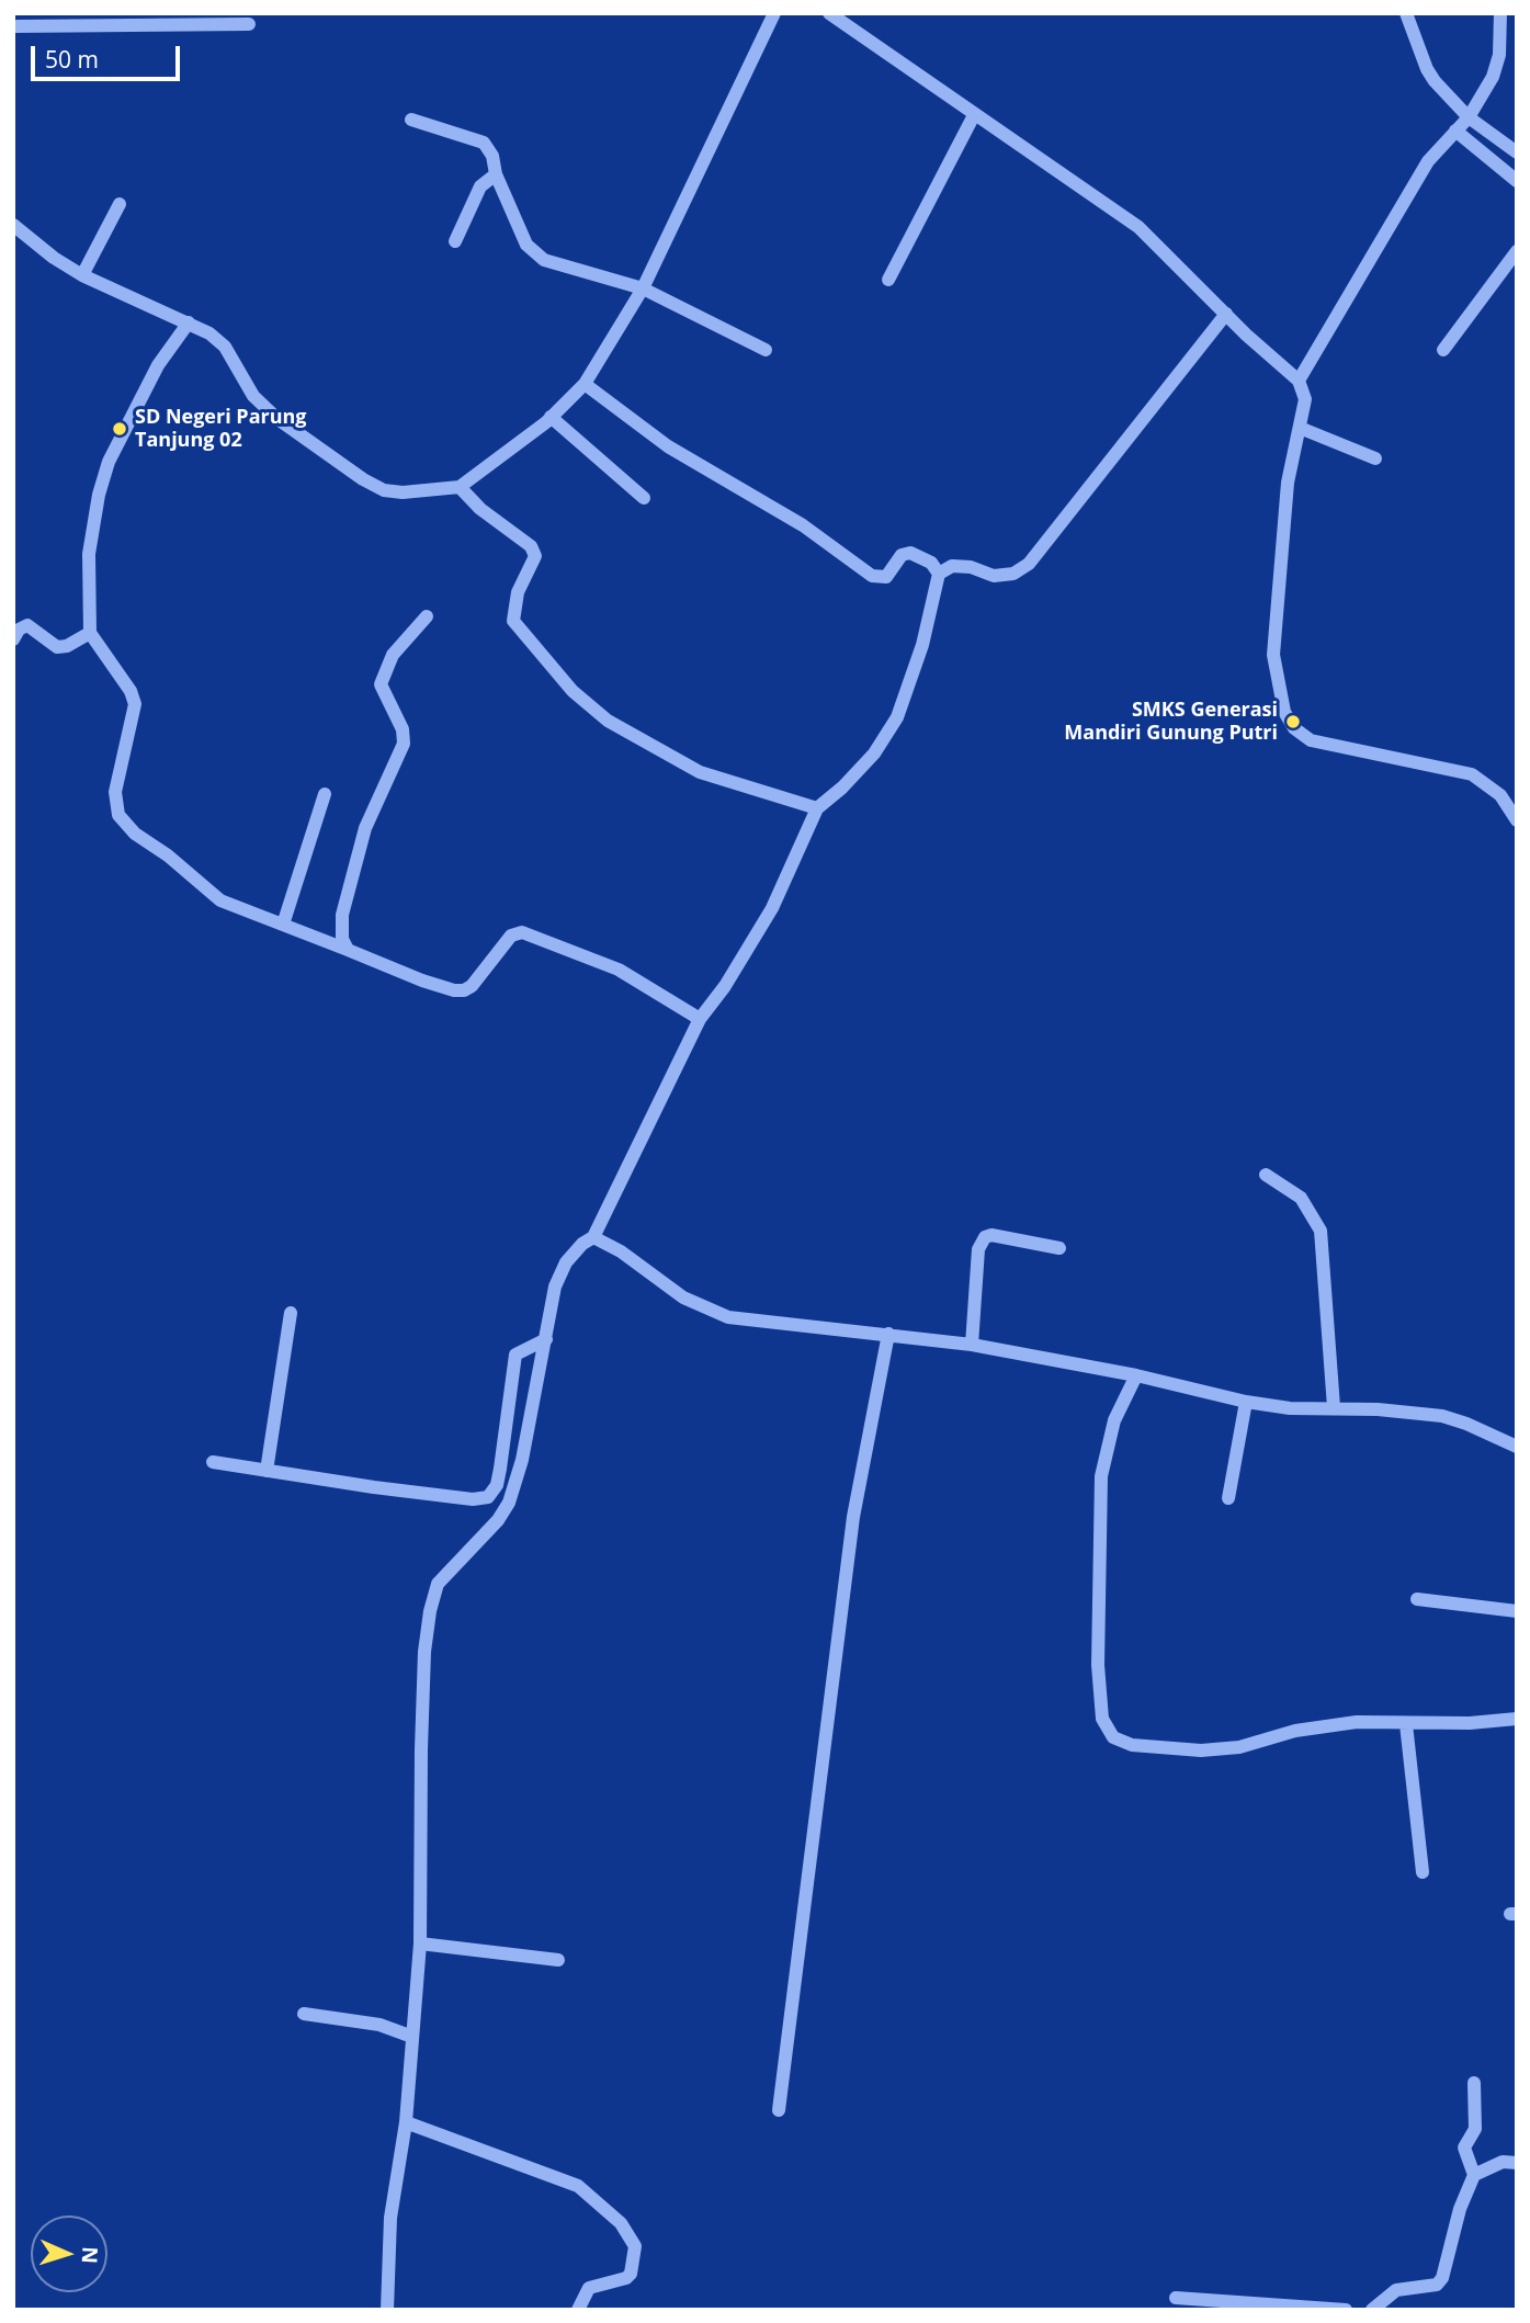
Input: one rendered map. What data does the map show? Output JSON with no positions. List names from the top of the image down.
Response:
{
  "places": ["SD Negeri Parung Tanjung 02", "SMKS Generasi Mandiri Gunung Putri"],
  "scale_bar": "50 m",
  "north": "right"
}
